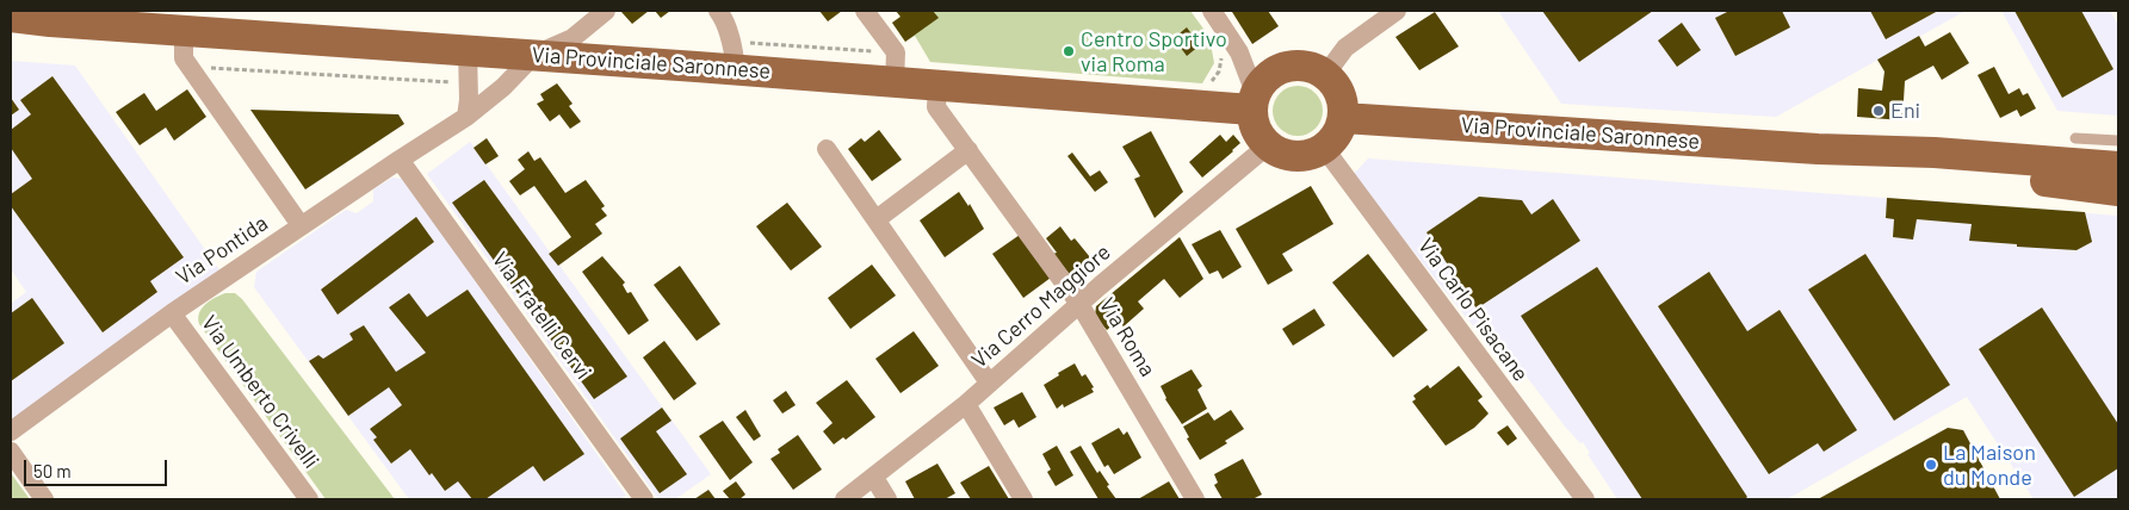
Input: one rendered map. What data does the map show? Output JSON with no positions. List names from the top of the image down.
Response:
{
  "streets": {
    "main road": ["Via Provinciale Saronnese"],
    "street": [
      "Via Pontida",
      "Via Cerro Maggiore",
      "Via Carlo Pisacane",
      "Via Fratelli Cervi",
      "Via Roma",
      "Via Umberto Crivelli"
    ]
  },
  "crossings": [
    ["Via Provinciale Saronnese", "Via Pontida"],
    ["Via Provinciale Saronnese", "Via Cerro Maggiore"],
    ["Via Provinciale Saronnese", "Via Carlo Pisacane"],
    ["Via Provinciale Saronnese", "Via Roma"],
    ["Via Pontida", "Via Fratelli Cervi"],
    ["Via Pontida", "Via Umberto Crivelli"],
    ["Via Cerro Maggiore", "Via Carlo Pisacane"],
    ["Via Cerro Maggiore", "Via Roma"]
  ],
  "places": ["Centro Sportivo via Roma", "Eni", "La Maison du Monde"],
  "scale_bar": "50 m"
}
